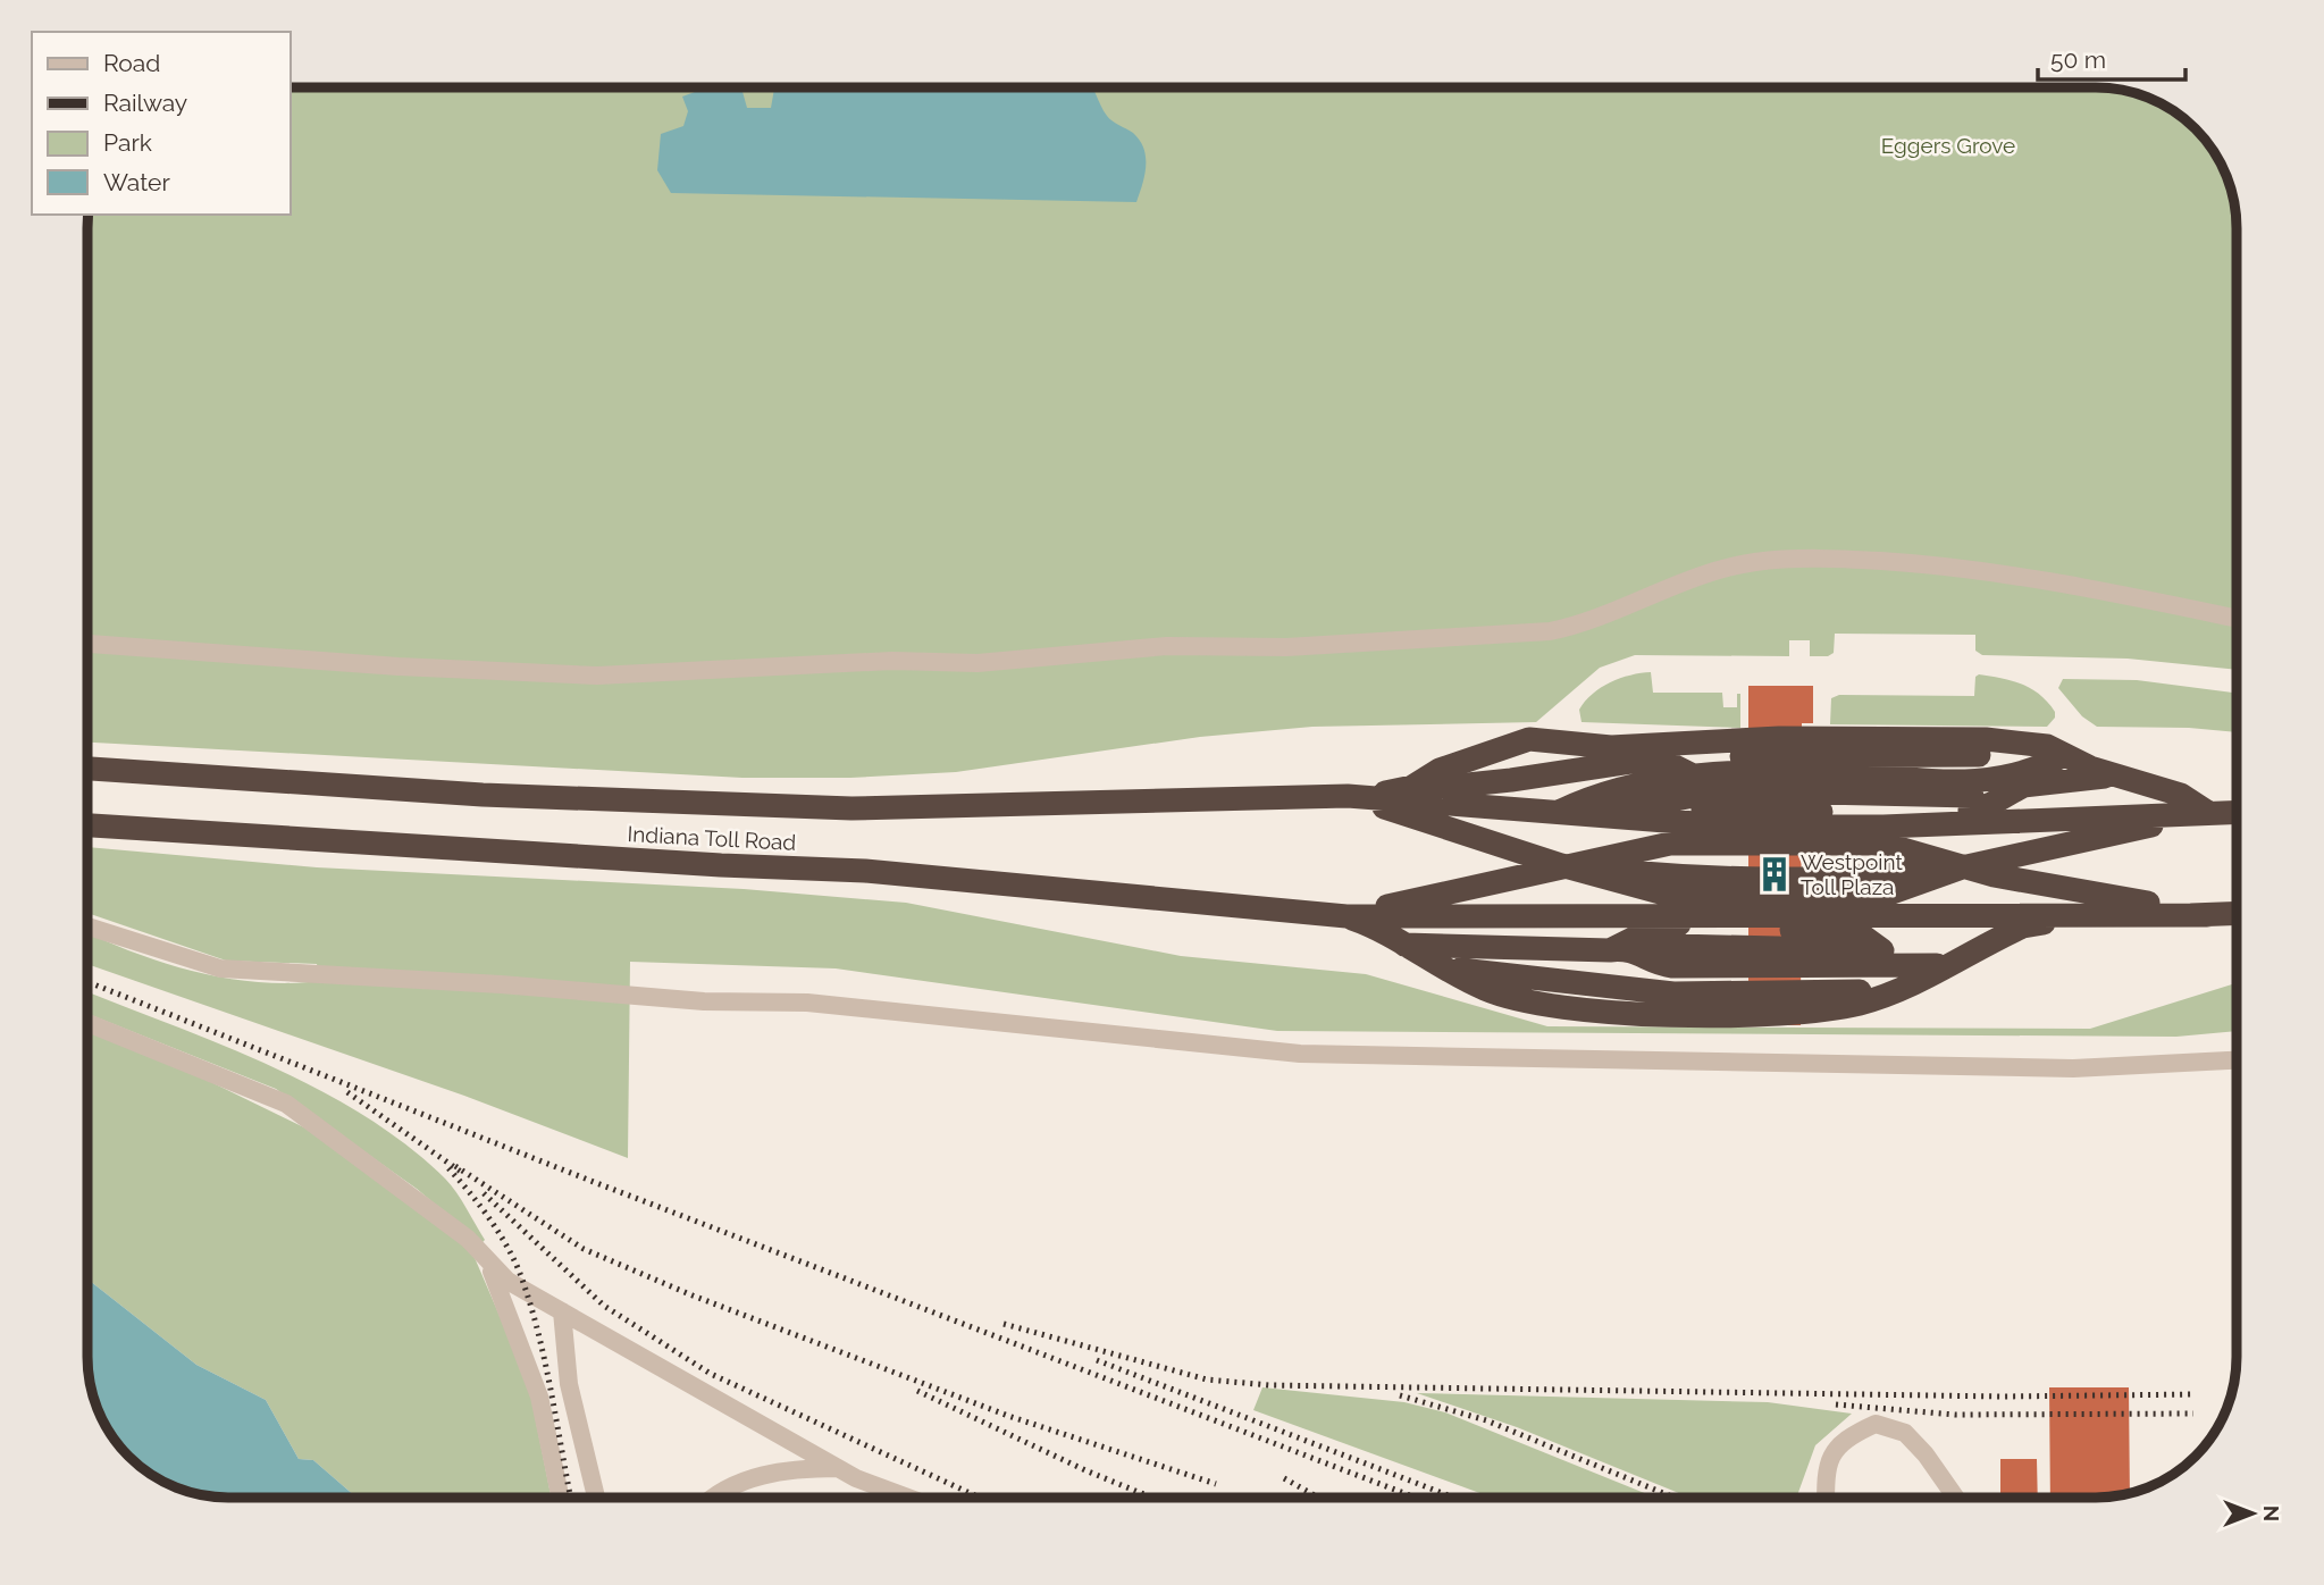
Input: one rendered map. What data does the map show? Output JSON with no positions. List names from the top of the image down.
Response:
{
  "streets": {
    "highway": ["Indiana Toll Road"]
  },
  "parks": ["Eggers Grove"],
  "places": {
    "building": ["Westpoint Toll Plaza"]
  },
  "legend": [
    "Road",
    "Railway",
    "Park",
    "Water"
  ],
  "scale_bar": "50 m",
  "north": "right"
}
